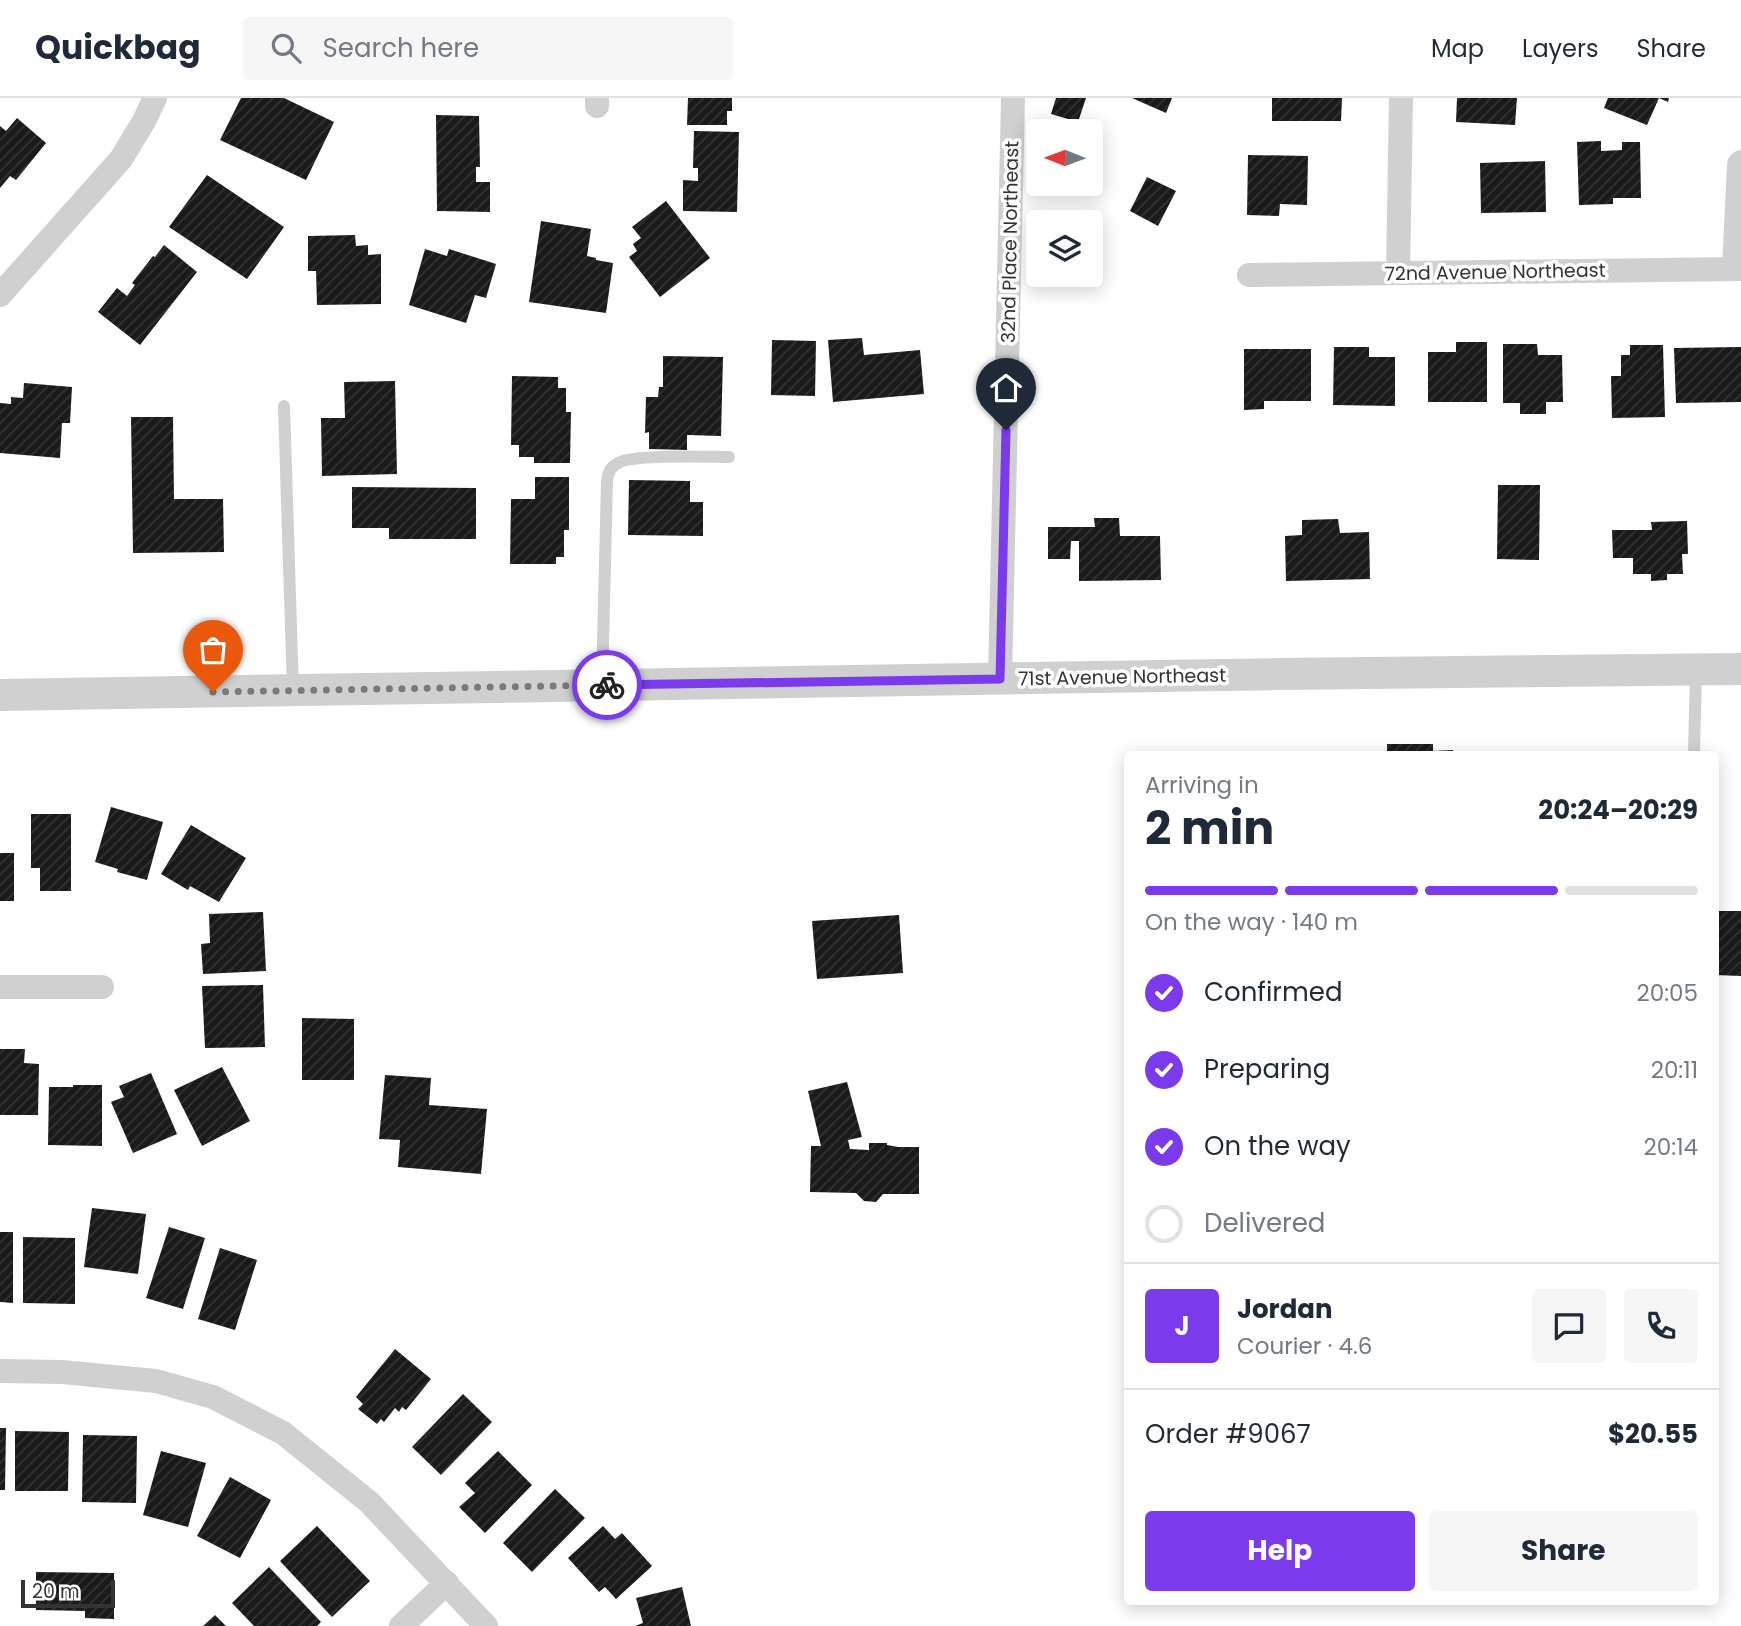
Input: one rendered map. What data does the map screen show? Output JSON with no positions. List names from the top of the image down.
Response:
{
  "streets": {
    "street": ["32nd Place Northeast", "72nd Avenue Northeast", "71st Avenue Northeast"]
  },
  "crossings": [
    ["32nd Place Northeast", "71st Avenue Northeast"]
  ],
  "scale_bar": "20 m",
  "north": "left",
  "page": {
    "header": "Quickbag",
    "search": "Search here",
    "nav": ["Map", "Layers", "Share"],
    "heading": ["2 min", "Arriving in", "20:24–20:29"],
    "panel": [
      "Jordan",
      "Courier · 4.6",
      "Order #9067",
      "$20.55"
    ],
    "bar": "On the way · 140 m",
    "list": [
      ["Confirmed", "20:05"],
      ["Preparing", "20:11"],
      ["On the way", "20:14"],
      "Delivered"
    ],
    "round": "J",
    "buttons": ["Help", "Share"],
    "scale": "20 m"
  }
}
